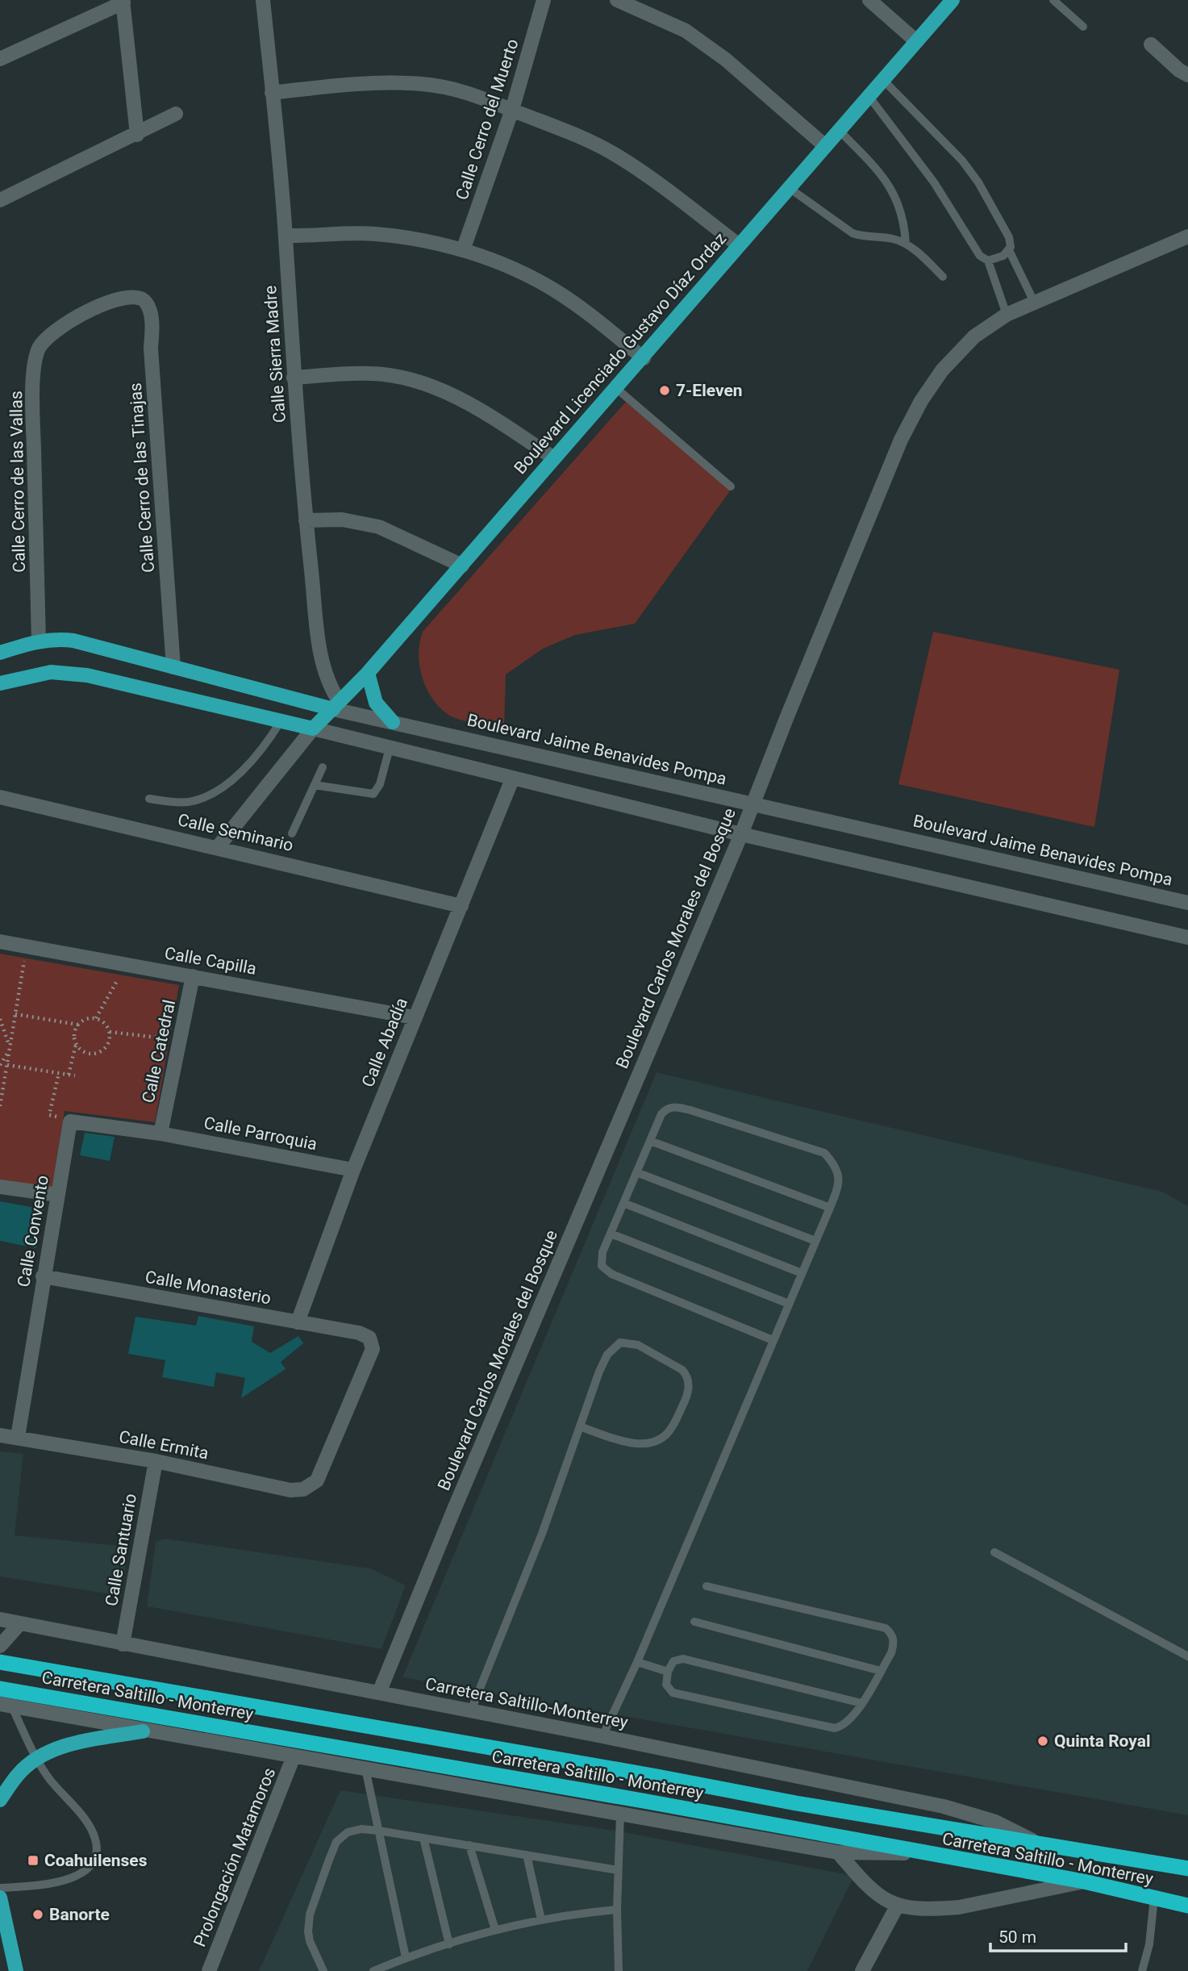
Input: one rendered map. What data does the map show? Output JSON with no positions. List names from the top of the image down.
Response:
{
  "streets": {
    "highway": ["Carretera Saltillo - Monterrey"],
    "main road": ["Boulevard Licenciado Gustavo Díaz Ordaz", "Boulevard Jaime Benavides Pompa"],
    "street": [
      "Calle Cerro del Muerto",
      "Calle Sierra Madre",
      "Calle Cerro de las Tinajas",
      "Calle Cerro de las Vallas",
      "Calle Seminario",
      "Boulevard Carlos Morales del Bosque",
      "Calle Capilla",
      "Calle Abadía",
      "Calle Catedral",
      "Calle Parroquia",
      "Calle Convento",
      "Calle Monasterio",
      "Calle Ermita",
      "Calle Santuario",
      "Carretera Saltillo-Monterrey",
      "Prolongación Matamoros"
    ]
  },
  "crossings": [
    ["Boulevard Licenciado Gustavo Díaz Ordaz", "Calle Sierra Madre"],
    ["Boulevard Licenciado Gustavo Díaz Ordaz", "Boulevard Jaime Benavides Pompa"],
    ["Calle Sierra Madre", "Boulevard Jaime Benavides Pompa"],
    ["Calle Cerro de las Tinajas", "Calle Cerro de las Vallas"],
    ["Calle Cerro de las Tinajas", "Boulevard Jaime Benavides Pompa"],
    ["Calle Cerro de las Vallas", "Boulevard Jaime Benavides Pompa"],
    ["Boulevard Jaime Benavides Pompa", "Boulevard Carlos Morales del Bosque"],
    ["Calle Seminario", "Calle Abadía"],
    ["Boulevard Carlos Morales del Bosque", "Carretera Saltillo-Monterrey"],
    ["Calle Capilla", "Calle Abadía"],
    ["Calle Capilla", "Calle Catedral"],
    ["Calle Abadía", "Calle Parroquia"],
    ["Calle Abadía", "Calle Monasterio"],
    ["Calle Catedral", "Calle Parroquia"],
    ["Calle Convento", "Calle Monasterio"],
    ["Calle Convento", "Calle Ermita"],
    ["Calle Monasterio", "Calle Ermita"],
    ["Calle Ermita", "Calle Santuario"],
    ["Calle Santuario", "Carretera Saltillo-Monterrey"],
    ["Carretera Saltillo - Monterrey", "Carretera Saltillo-Monterrey"]
  ],
  "places": {
    "other": ["7-Eleven", "Quinta Royal", "Banorte"],
    "transit": ["Coahuilenses"]
  },
  "scale_bar": "50 m"
}
